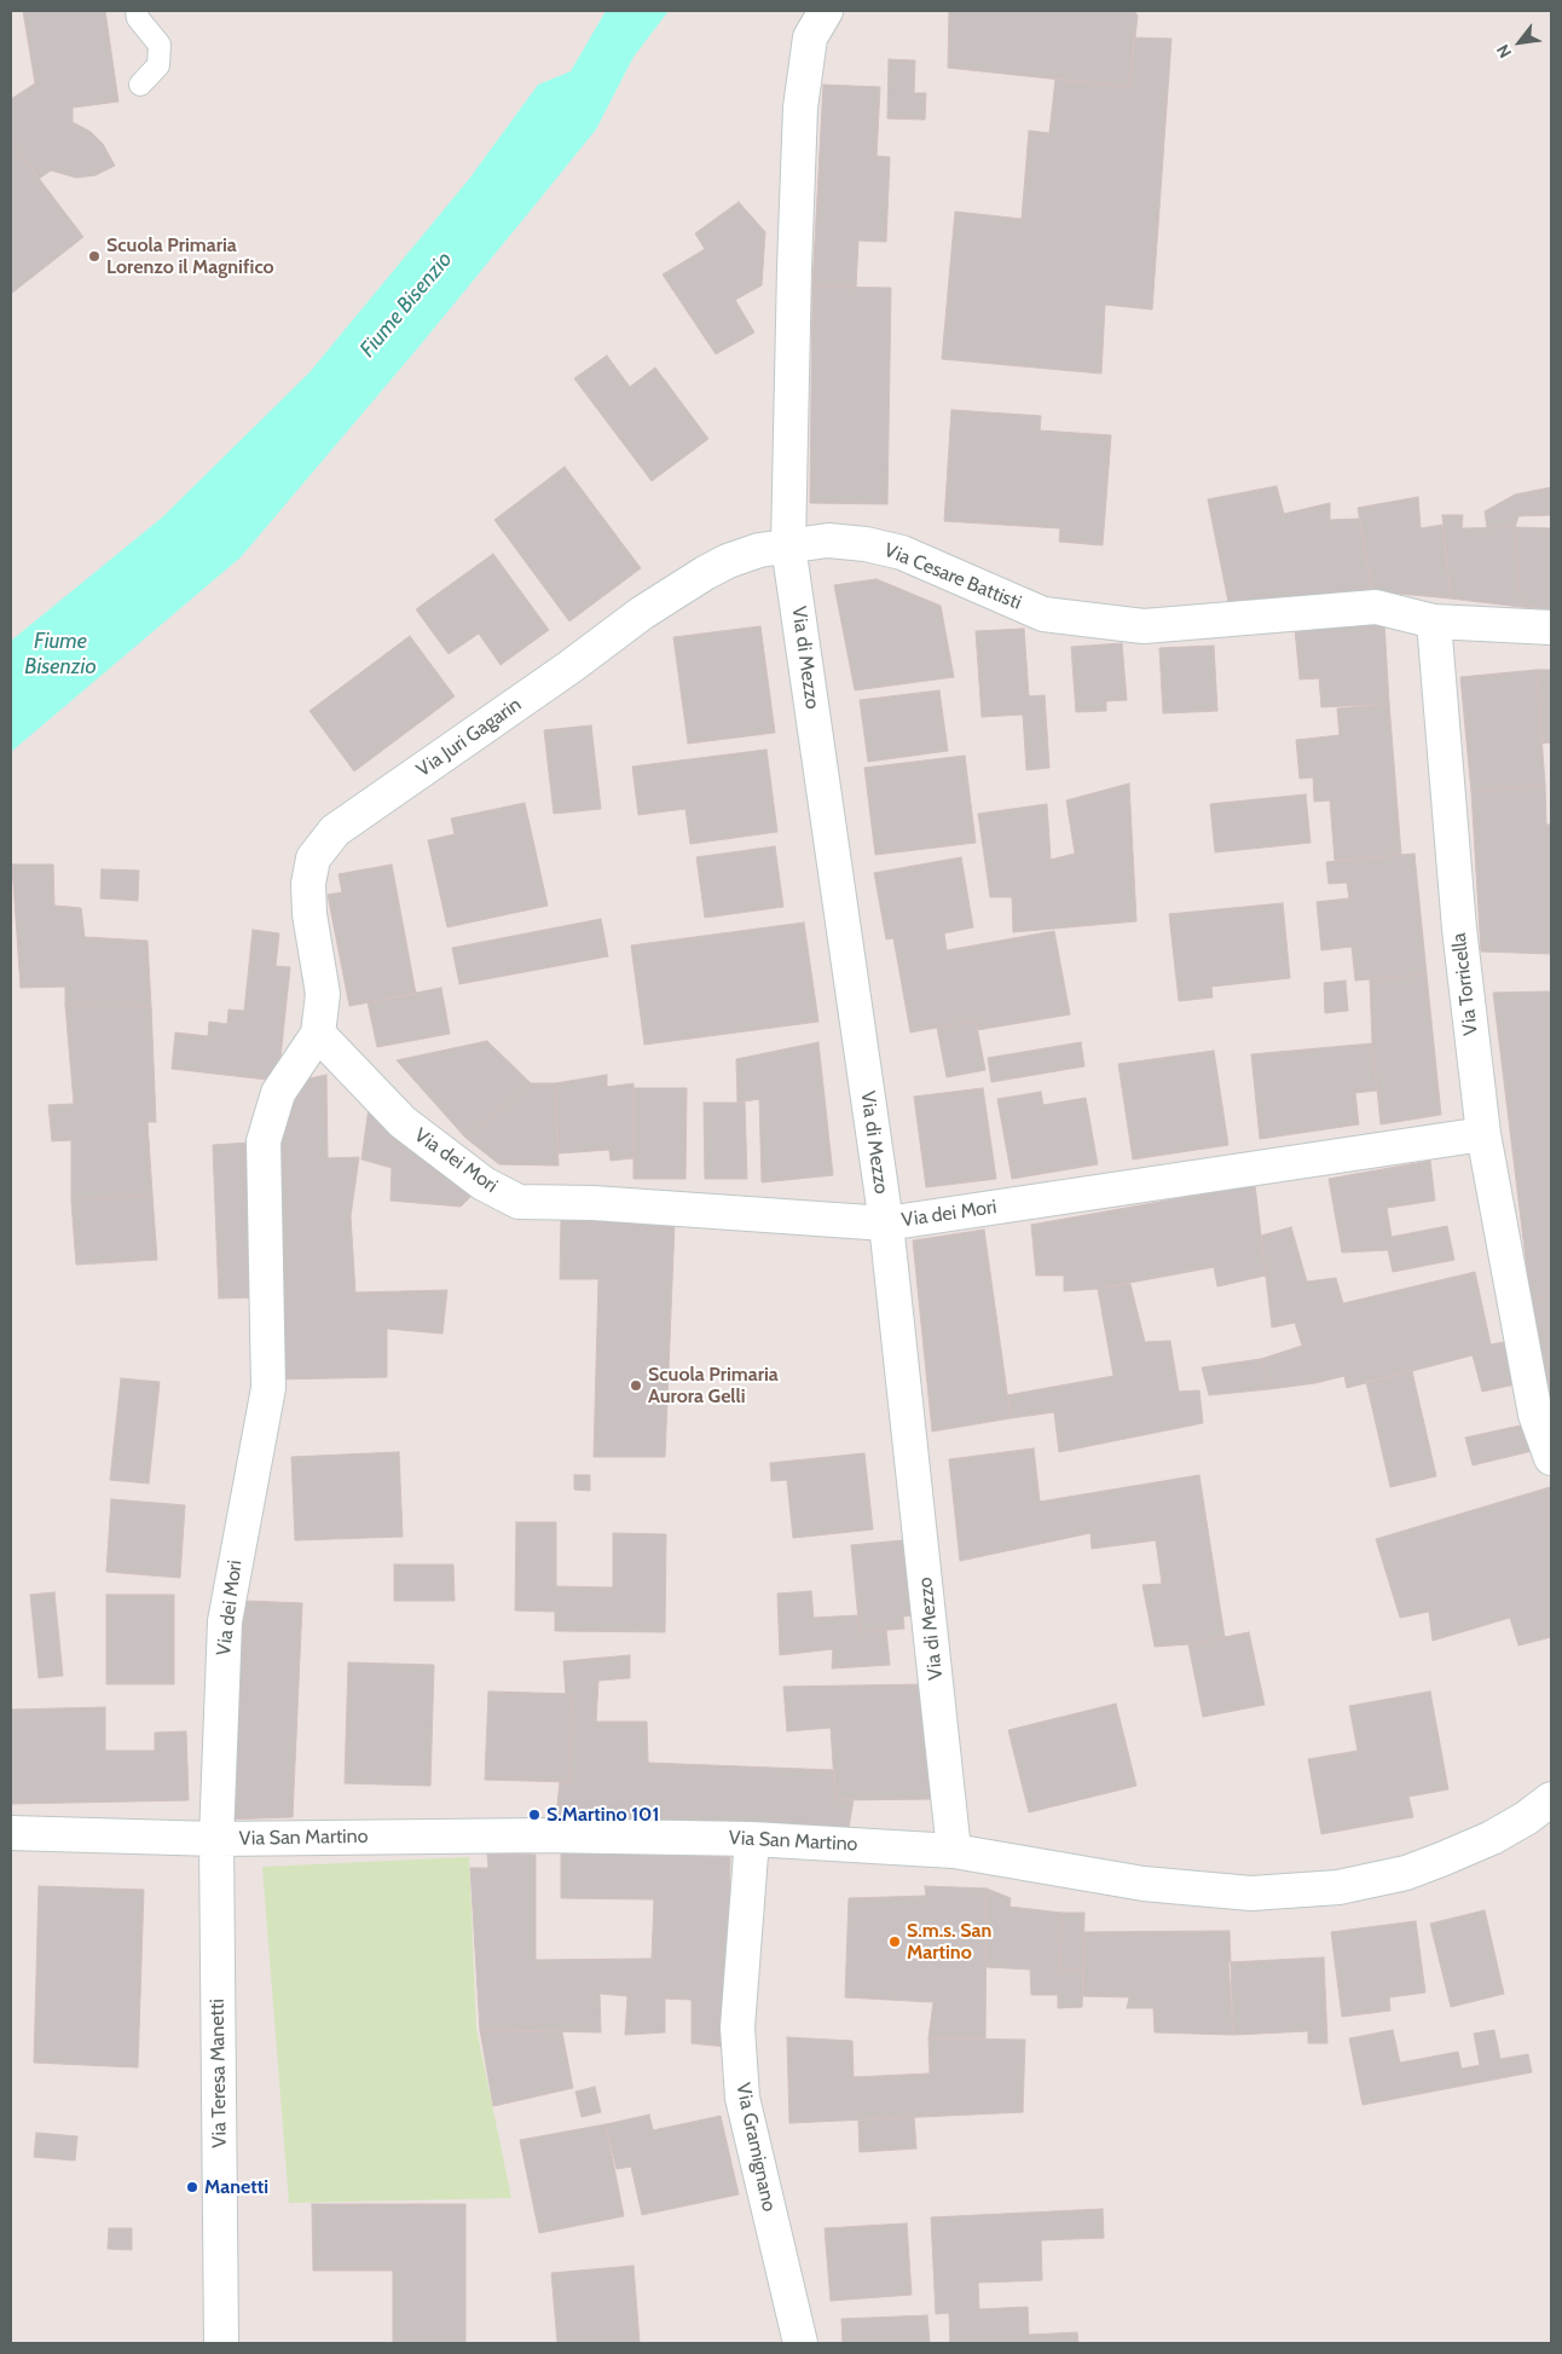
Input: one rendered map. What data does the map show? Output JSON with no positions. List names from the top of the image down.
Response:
{
  "streets": {
    "street": [
      "Via Cesare Battisti",
      "Via di Mezzo",
      "Via Juri Gagarin",
      "Via Torricella",
      "Via dei Mori",
      "Via San Martino",
      "Via Teresa Manetti",
      "Via Gramignano"
    ]
  },
  "crossings": [
    ["Via Cesare Battisti", "Via di Mezzo"],
    ["Via Cesare Battisti", "Via Juri Gagarin"],
    ["Via Cesare Battisti", "Via Torricella"],
    ["Via di Mezzo", "Via Juri Gagarin"],
    ["Via di Mezzo", "Via dei Mori"],
    ["Via di Mezzo", "Via San Martino"],
    ["Via Juri Gagarin", "Via dei Mori"],
    ["Via Torricella", "Via dei Mori"],
    ["Via dei Mori", "Via San Martino"],
    ["Via dei Mori", "Via Teresa Manetti"],
    ["Via San Martino", "Via Teresa Manetti"],
    ["Via San Martino", "Via Gramignano"]
  ],
  "water": ["Fiume Bisenzio"],
  "places": [
    "Scuola Primaria Lorenzo il Magnifico",
    "Scuola Primaria Aurora Gelli",
    "S.Martino 101",
    "S.m.s. San Martino",
    "Manetti"
  ],
  "north": "bottom left"
}
